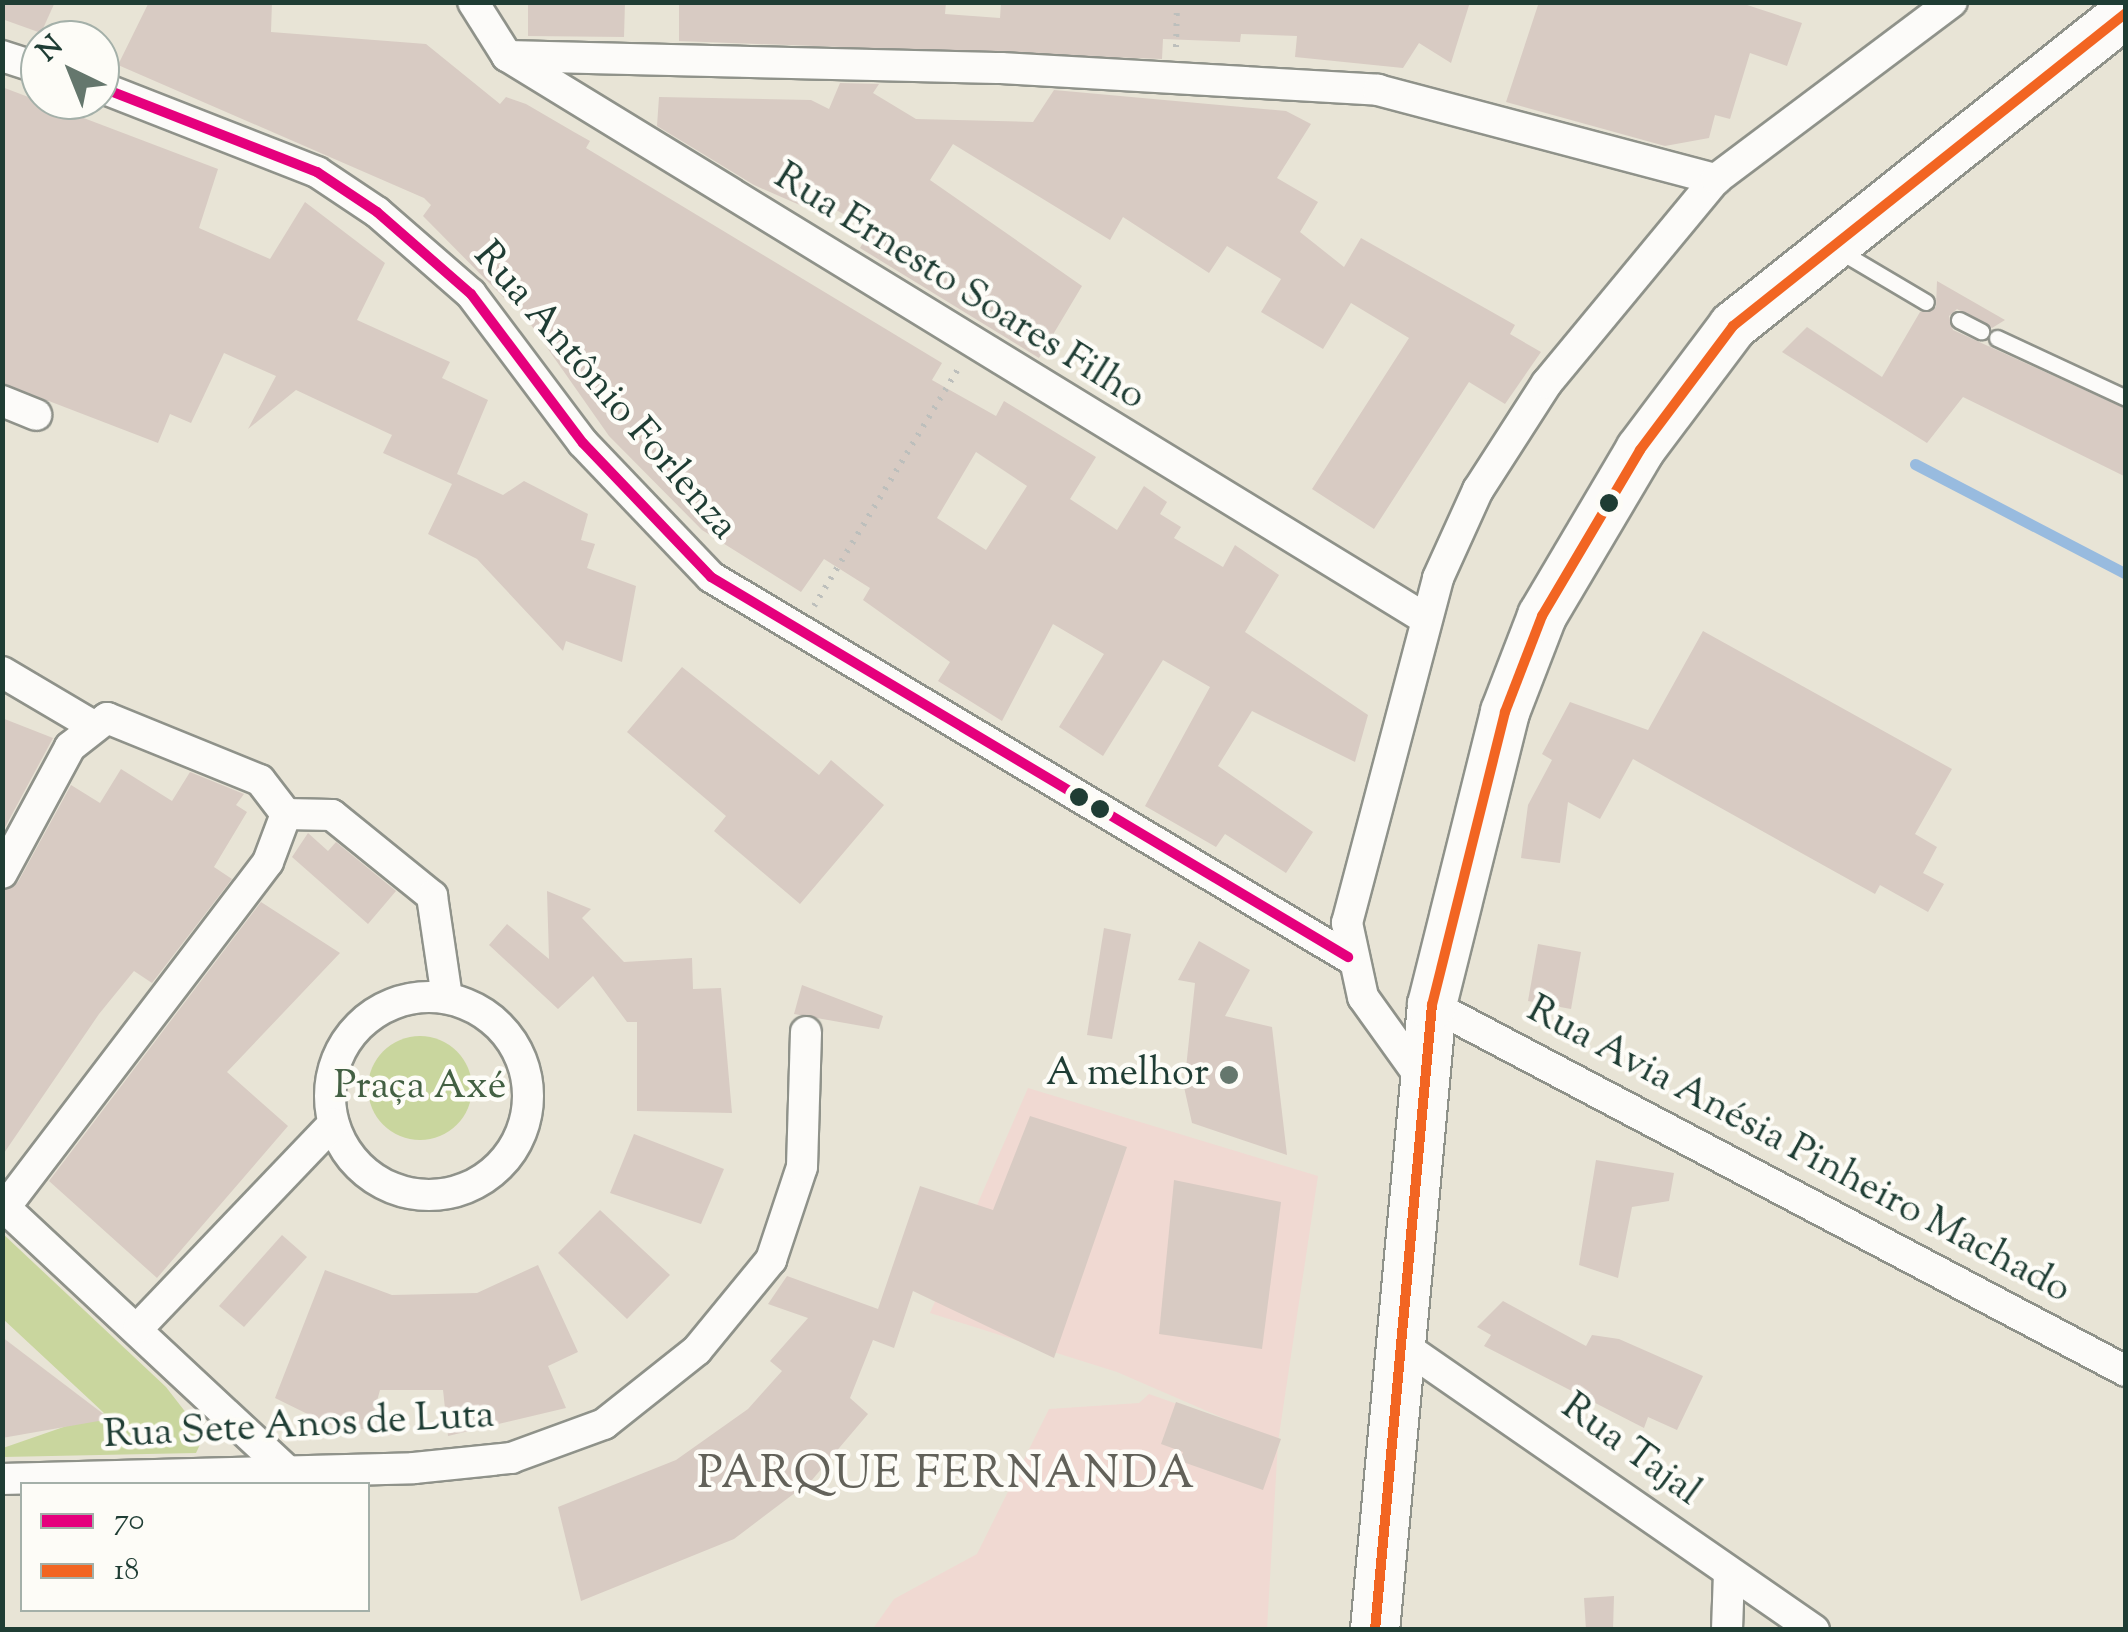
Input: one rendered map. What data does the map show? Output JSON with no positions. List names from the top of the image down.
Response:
{
  "streets": {
    "street": [
      "Rua Ernesto Soares Filho",
      "Rua Antônio Forlenza",
      "Rua Avia Anésia Pinheiro Machado",
      "Rua Sete Anos de Luta",
      "Rua Tajal"
    ]
  },
  "districts": ["PARQUE FERNANDA"],
  "parks": ["Praça Axé"],
  "places": ["A melhor"],
  "lines": ["transit line 18", "transit line 70"],
  "legend": ["70", "18"],
  "north": "top left"
}
